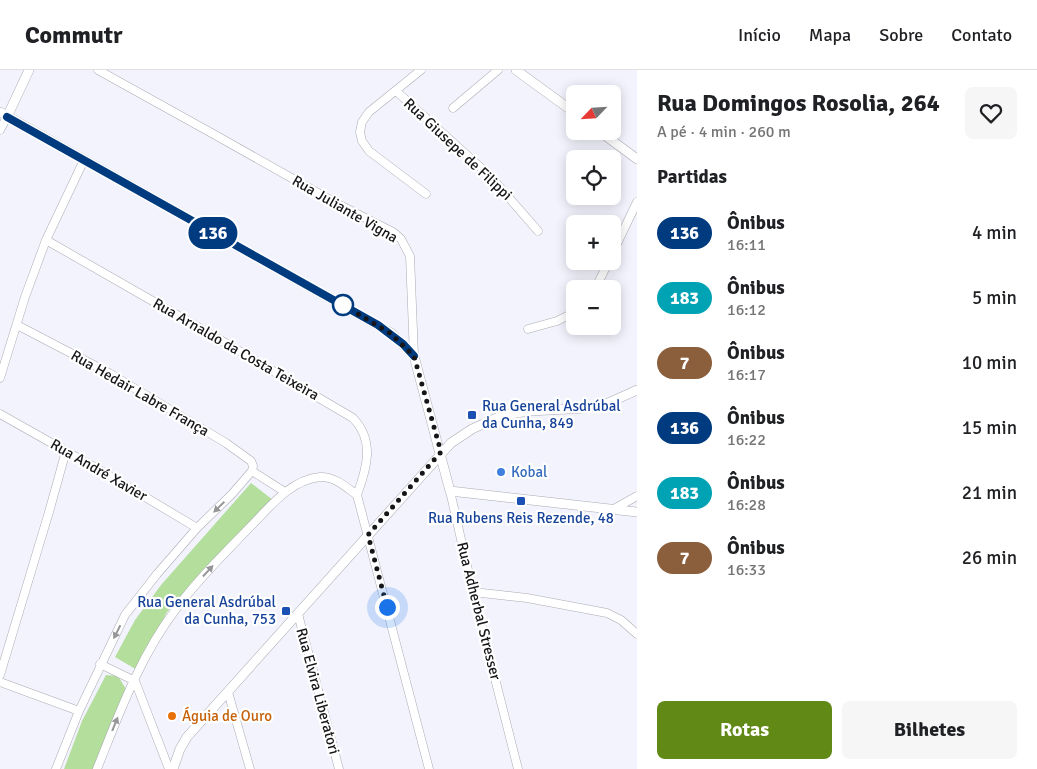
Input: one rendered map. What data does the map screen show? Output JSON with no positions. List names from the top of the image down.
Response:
{
  "streets": {
    "street": [
      "Rua Giusepe de Filippi",
      "Rua Juliante Vigna",
      "Rua Arnaldo da Costa Teixeira",
      "Rua Hedair Labre França",
      "Rua André Xavier",
      "Rua Adherbal Stresser",
      "Rua Elvira Liberatori"
    ]
  },
  "crossings": [
    ["Rua Juliante Vigna", "Rua Adherbal Stresser"]
  ],
  "places": {
    "transit": ["Rua General Asdrúbal da Cunha, 849", "Rua Rubens Reis Rezende, 48", "Rua General Asdrúbal da Cunha, 753"],
    "other": ["Kobal", "Águia de Ouro"]
  },
  "lines": ["bus line 136"],
  "north": "bottom left",
  "page": {
    "header": "Commutr",
    "nav": [
      "Início",
      "Mapa",
      "Sobre",
      "Contato"
    ],
    "on_map": "136",
    "heading": [
      ["Rua Domingos Rosolia, 264", "A pé · 4 min · 260 m"],
      "Partidas"
    ],
    "map_buttons": ["+", "−"],
    "list": [
      {
        "mark": "136",
        "name": "Ônibus",
        "note": "16:11",
        "value": "4 min"
      },
      {
        "mark": "183",
        "name": "Ônibus",
        "note": "16:12",
        "value": "5 min"
      },
      {
        "mark": "7",
        "name": "Ônibus",
        "note": "16:17",
        "value": "10 min"
      },
      {
        "mark": "136",
        "name": "Ônibus",
        "note": "16:22",
        "value": "15 min"
      },
      {
        "mark": "183",
        "name": "Ônibus",
        "note": "16:28",
        "value": "21 min"
      },
      {
        "mark": "7",
        "name": "Ônibus",
        "note": "16:33",
        "value": "26 min"
      }
    ],
    "buttons": ["Rotas", "Bilhetes"]
  }
}
